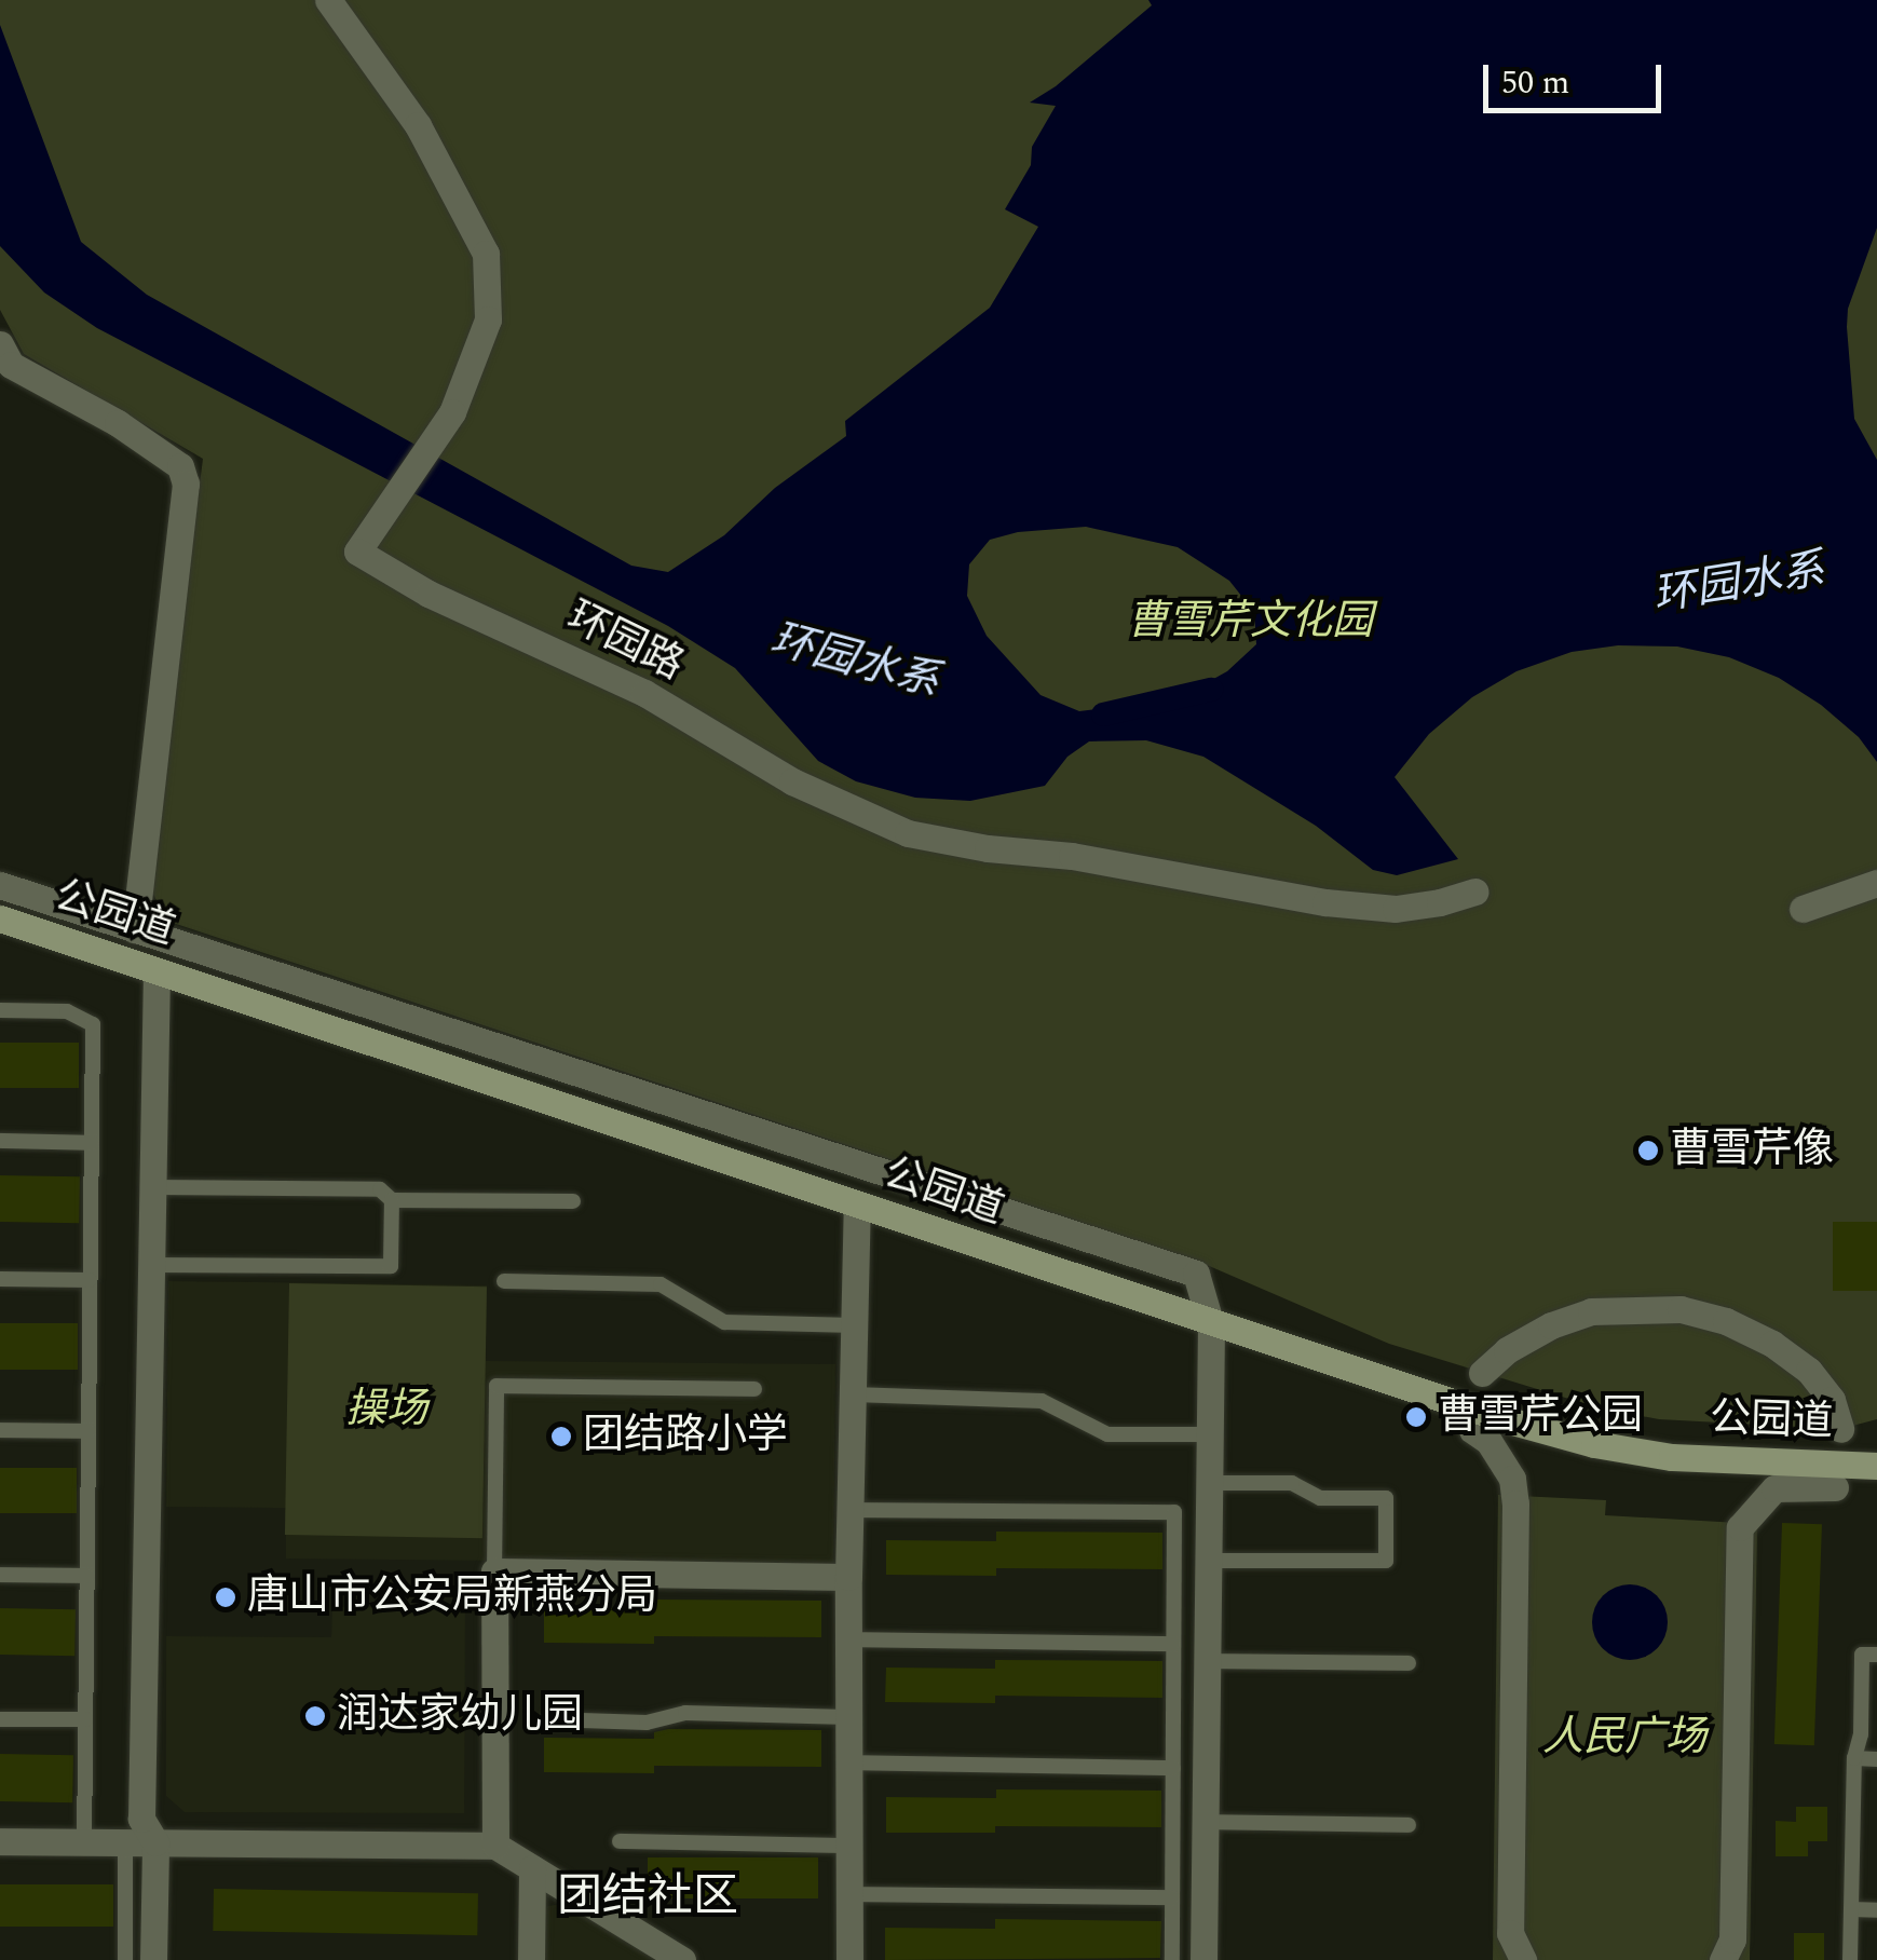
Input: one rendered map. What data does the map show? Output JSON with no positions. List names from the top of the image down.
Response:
{
  "streets": {
    "main road": ["公园道"],
    "street": ["环园路"]
  },
  "districts": ["团结社区"],
  "water": ["环园水系"],
  "parks": ["曹雪芹文化园", "操场", "人民广场"],
  "places": [
    "曹雪芹像",
    "曹雪芹公园",
    "团结路小学",
    "唐山市公安局新燕分局",
    "润达家幼儿园"
  ],
  "scale_bar": "50 m"
}
